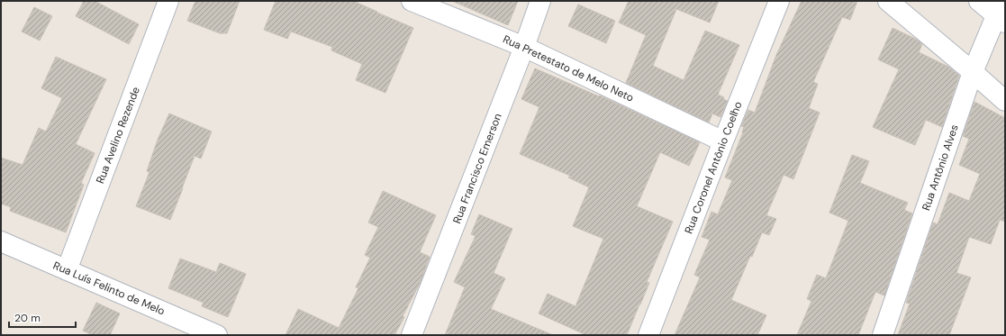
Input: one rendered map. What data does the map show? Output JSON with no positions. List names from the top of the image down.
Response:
{
  "streets": {
    "street": [
      "Rua Pretestato de Melo Neto",
      "Rua Avelino Rezende",
      "Rua Coronel Antônio Coelho",
      "Rua Antônio Alves",
      "Rua Francisco Emerson",
      "Rua Luís Felinto de Melo"
    ]
  },
  "crossings": [
    ["Rua Pretestato de Melo Neto", "Rua Coronel Antônio Coelho"],
    ["Rua Pretestato de Melo Neto", "Rua Francisco Emerson"],
    ["Rua Avelino Rezende", "Rua Luís Felinto de Melo"]
  ],
  "scale_bar": "20 m"
}
